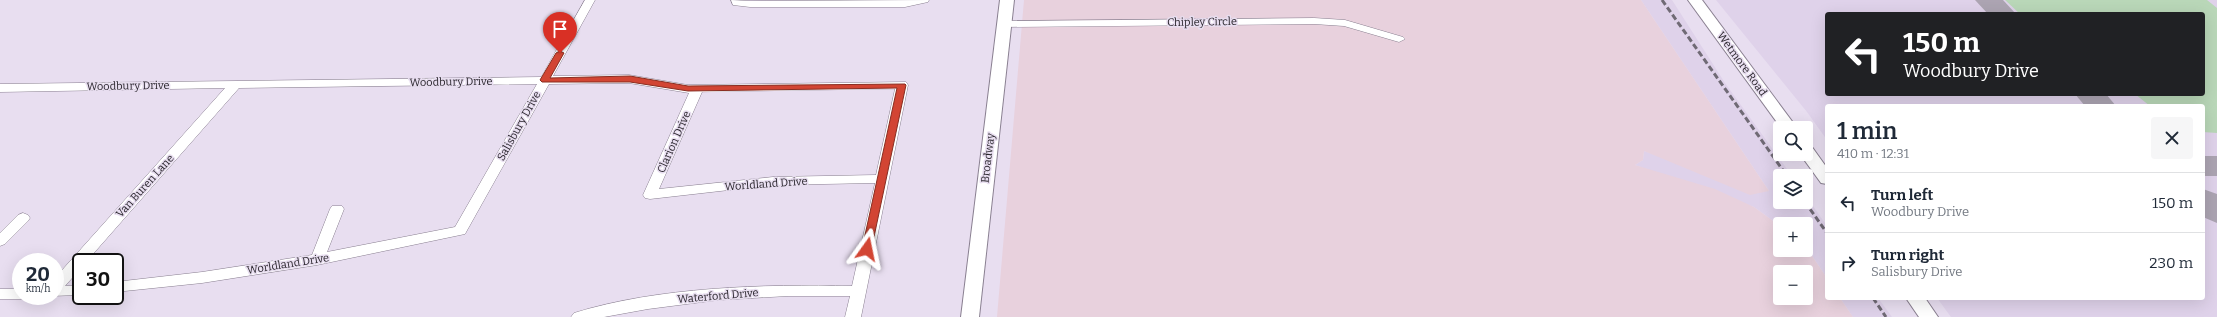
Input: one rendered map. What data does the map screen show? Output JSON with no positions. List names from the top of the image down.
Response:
{
  "streets": {
    "main road": ["Wetmore Road", "Broadway"],
    "street": [
      "Chipley Circle",
      "Woodbury Drive",
      "Salisbury Drive",
      "Clarion Drive",
      "Worldland Drive",
      "Van Buren Lane",
      "Waterford Drive"
    ]
  },
  "crossings": [
    ["Chipley Circle", "Broadway"],
    ["Woodbury Drive", "Salisbury Drive"],
    ["Woodbury Drive", "Clarion Drive"],
    ["Woodbury Drive", "Worldland Drive"],
    ["Woodbury Drive", "Van Buren Lane"],
    ["Salisbury Drive", "Worldland Drive"],
    ["Clarion Drive", "Worldland Drive"]
  ],
  "page": {
    "turn": ["150 m", "Woodbury Drive"],
    "heading": ["1 min", "410 m · 12:31"],
    "map_buttons": ["+", "−"],
    "list": [
      {
        "name": "Turn left",
        "note": "Woodbury Drive",
        "value": "150 m"
      },
      {
        "name": "Turn right",
        "note": "Salisbury Drive",
        "value": "230 m"
      }
    ],
    "speed": "20 km/h",
    "limit": "30"
  }
}
